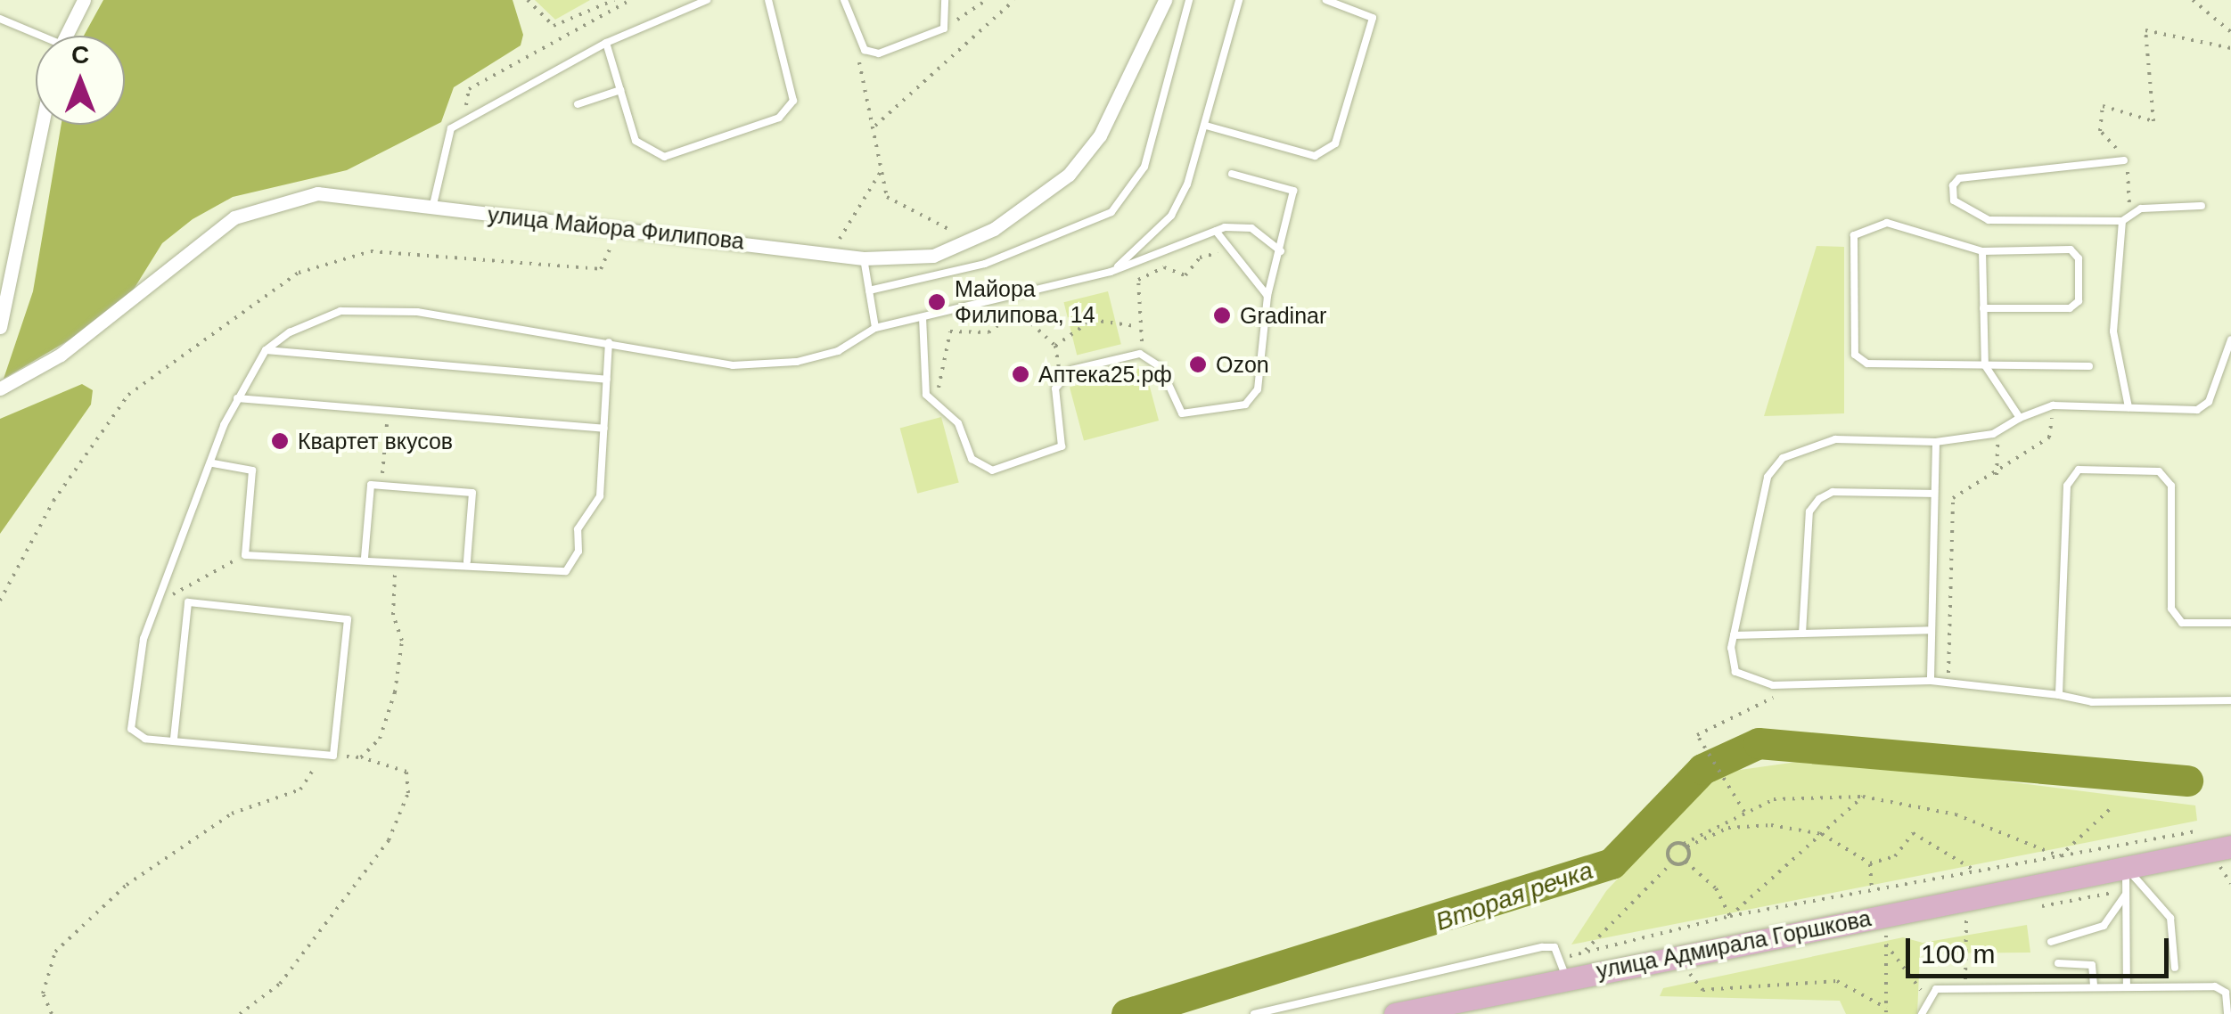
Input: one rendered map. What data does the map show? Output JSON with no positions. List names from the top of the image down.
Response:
{
  "streets": {
    "main road": ["улица Адмирала Горшкова"],
    "street": ["улица Майора Филипова"]
  },
  "water": ["Вторая речка"],
  "places": [
    "Майора Филипова, 14",
    "Gradinar",
    "Ozon",
    "Аптека25.рф",
    "Квартет вкусов"
  ],
  "scale_bar": "100 m",
  "north": "top"
}
